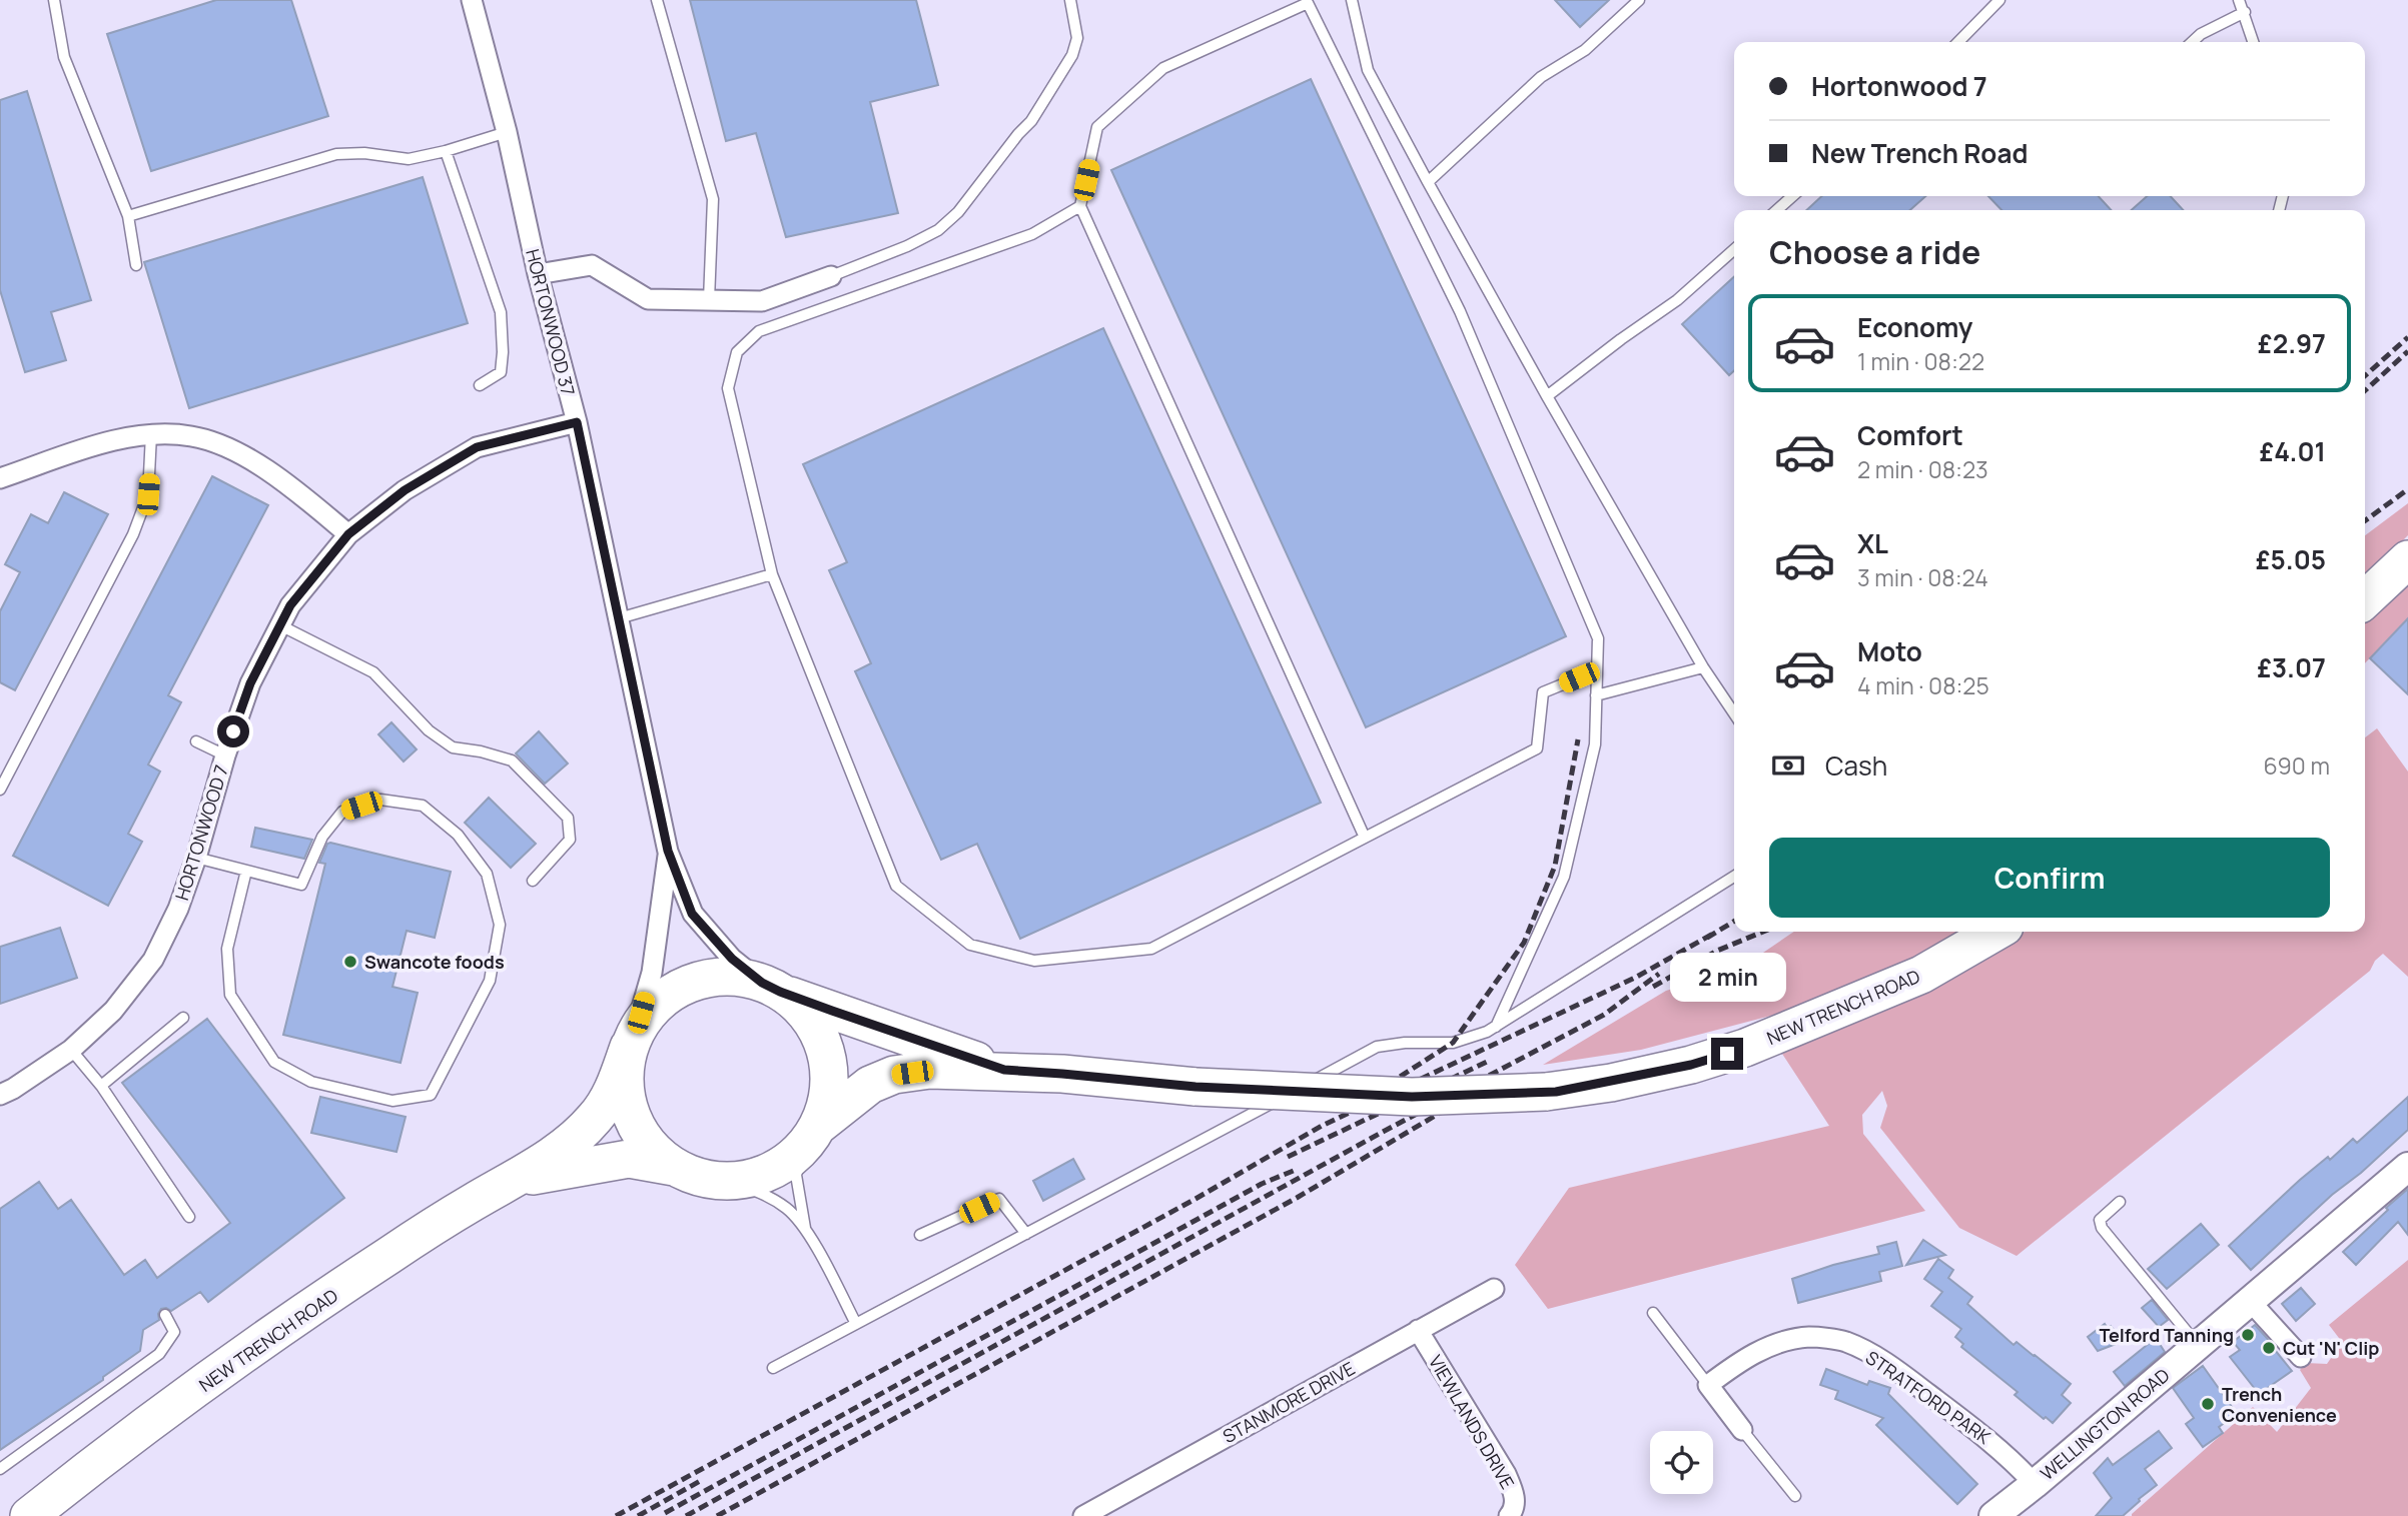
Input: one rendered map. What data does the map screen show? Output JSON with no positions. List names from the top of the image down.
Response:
{
  "streets": {
    "highway": ["NEW TRENCH ROAD"],
    "street": [
      "HORTONWOOD 37",
      "HORTONWOOD 7",
      "STRATFORD PARK",
      "STANMORE DRIVE",
      "VIEWLANDS DRIVE",
      "WELLINGTON ROAD"
    ]
  },
  "crossings": [
    ["HORTONWOOD 37", "HORTONWOOD 7"],
    ["HORTONWOOD 37", "NEW TRENCH ROAD"],
    ["STRATFORD PARK", "WELLINGTON ROAD"],
    ["STANMORE DRIVE", "VIEWLANDS DRIVE"]
  ],
  "places": [
    "Swancote foods",
    "Telford Tanning",
    "Cut 'N' Clip",
    "Trench Convenience"
  ],
  "page": {
    "banner": ["Hortonwood 7", "New Trench Road"],
    "heading": "Choose a ride",
    "list": [
      {
        "name": "Economy",
        "note": "1 min · 08:22",
        "value": "£2.97"
      },
      {
        "name": "Comfort",
        "note": "2 min · 08:23",
        "value": "£4.01"
      },
      {
        "name": "XL",
        "note": "3 min · 08:24",
        "value": "£5.05"
      },
      {
        "name": "Moto",
        "note": "4 min · 08:25",
        "value": "£3.07"
      }
    ],
    "pay": ["Cash", "690 m"],
    "buttons": "Confirm",
    "bubble": "2 min"
  }
}
